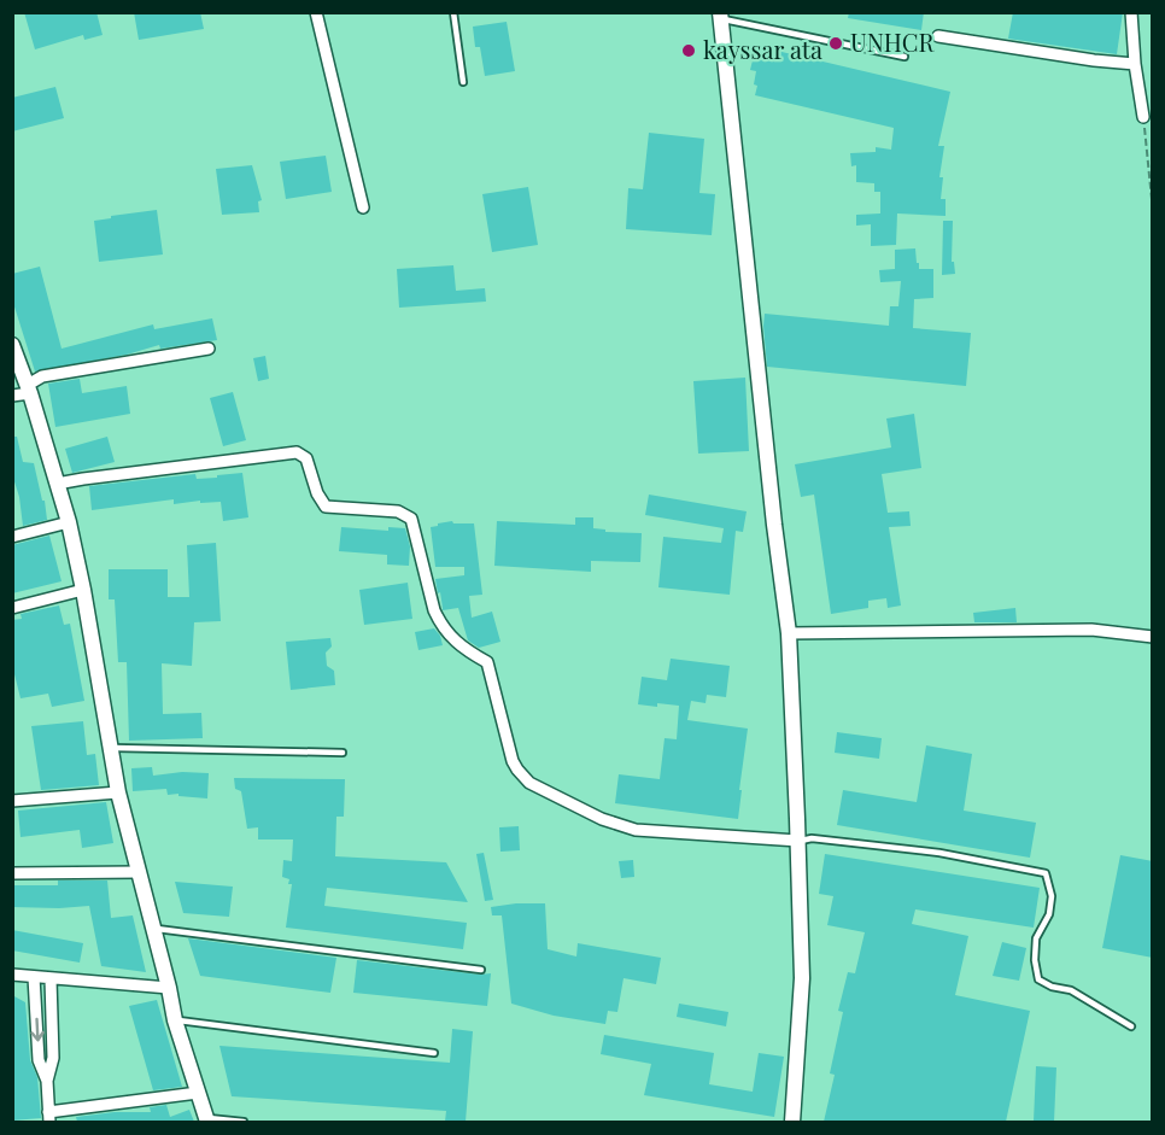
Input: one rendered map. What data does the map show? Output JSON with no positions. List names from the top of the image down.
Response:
{
  "places": ["UNHCR", "kayssar ata"]
}
